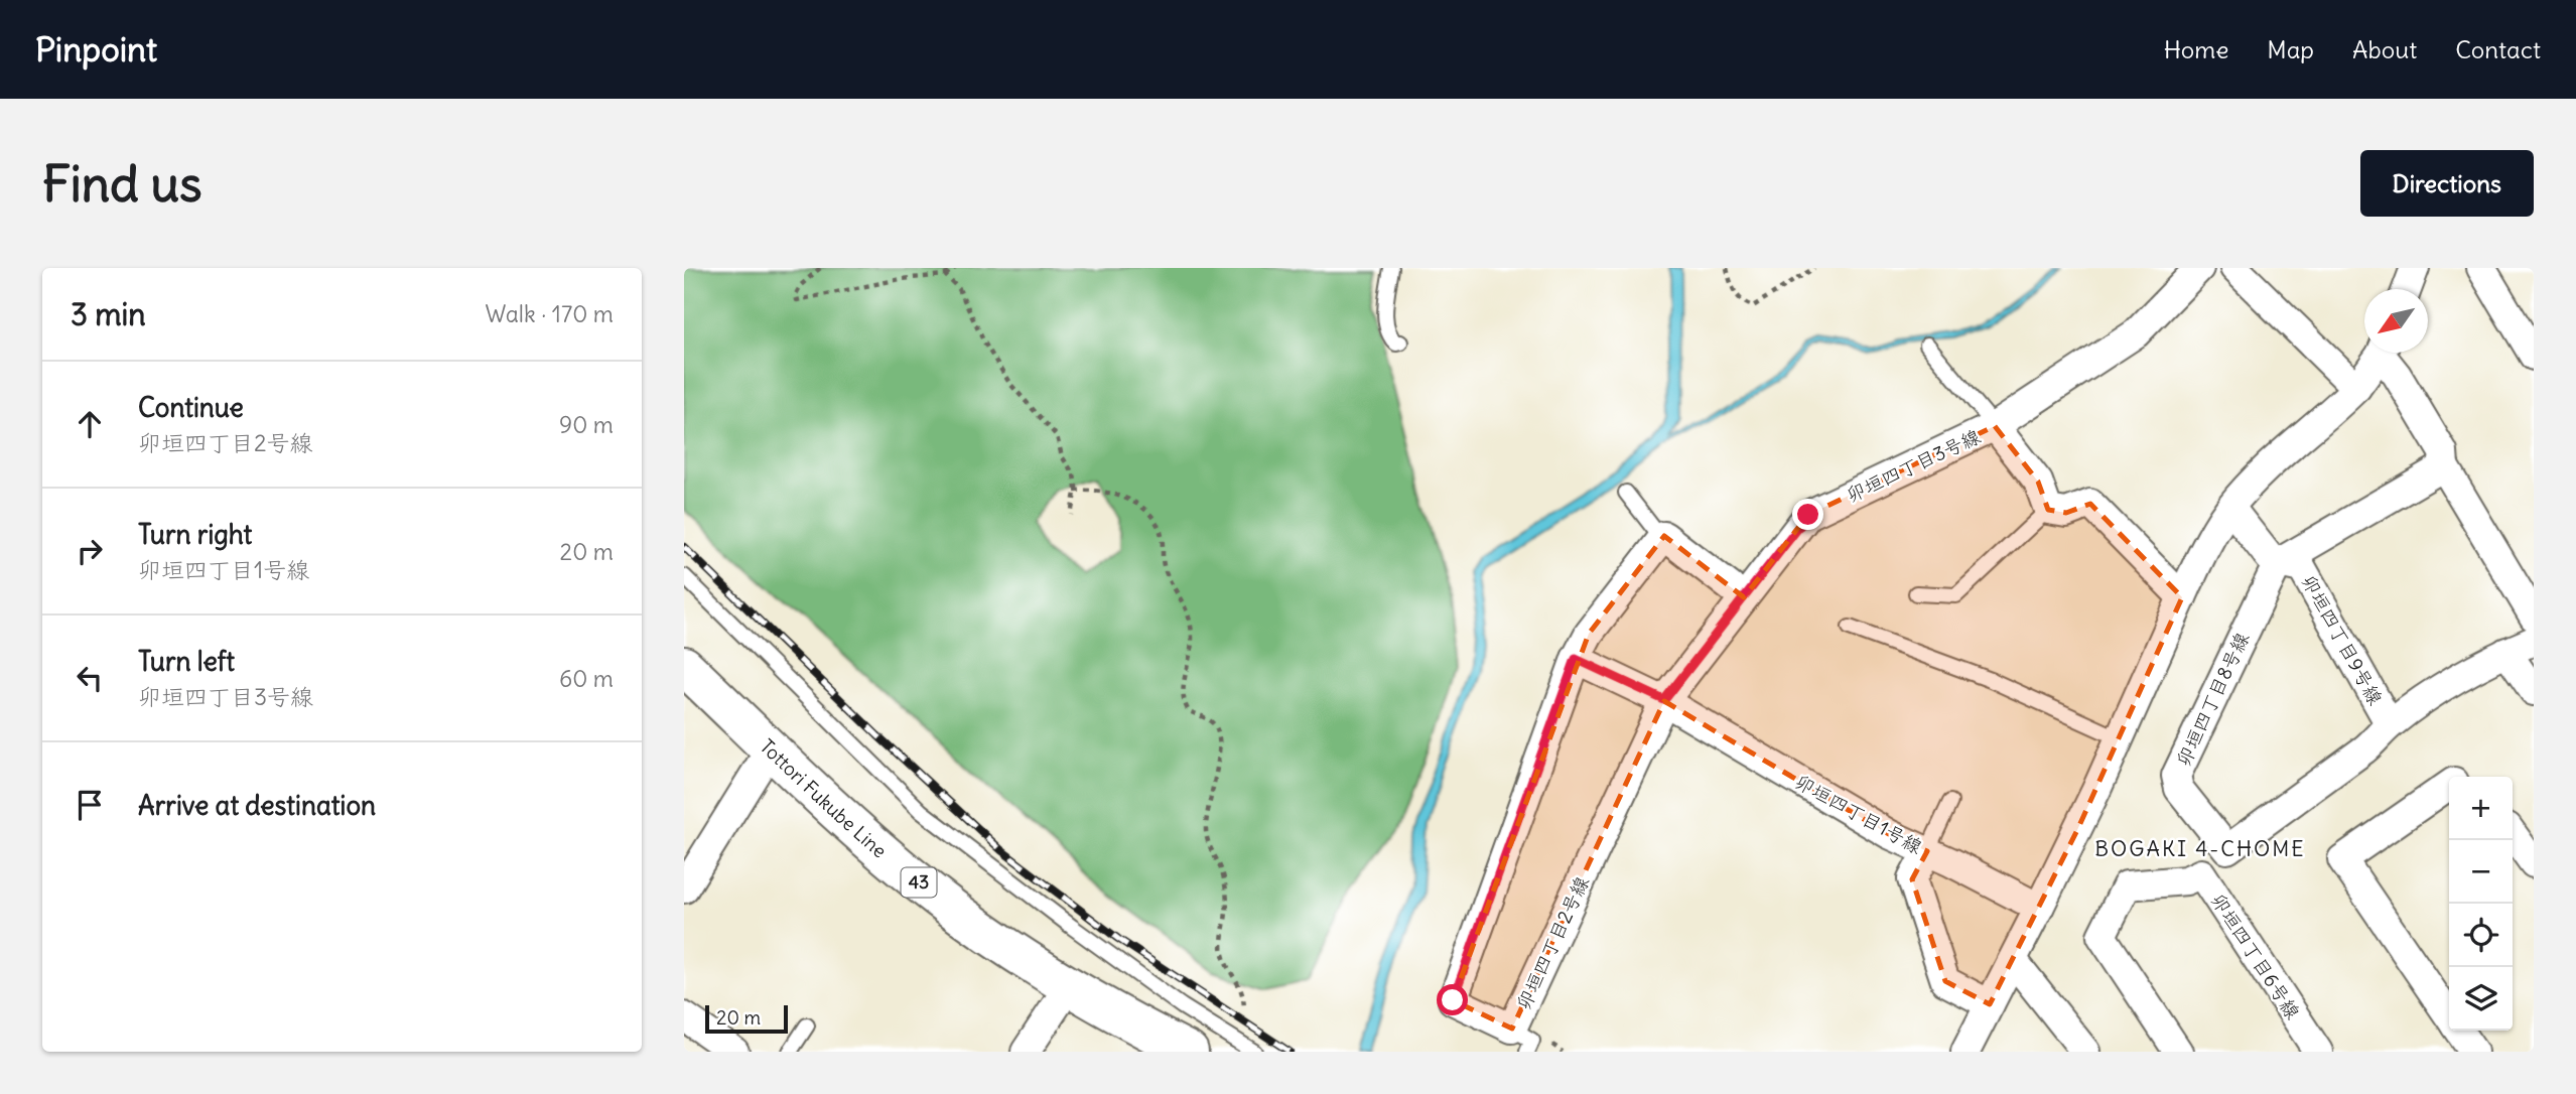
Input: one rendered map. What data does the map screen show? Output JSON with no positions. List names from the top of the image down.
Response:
{
  "streets": {
    "main road": ["Tottori Fukube Line", "43"],
    "street": [
      "卯垣四丁目3号線",
      "卯垣四丁目9号線",
      "卯垣四丁目8号線",
      "卯垣四丁目1号線",
      "卯垣四丁目2号線",
      "卯垣四丁目6号線"
    ]
  },
  "crossings": [
    ["卯垣四丁目3号線", "卯垣四丁目1号線"],
    ["卯垣四丁目3号線", "卯垣四丁目2号線"],
    ["卯垣四丁目9号線", "卯垣四丁目8号線"],
    ["卯垣四丁目1号線", "卯垣四丁目2号線"]
  ],
  "districts": ["BOGAKI 4-CHOME"],
  "scale_bar": "20 m",
  "north": "bottom left",
  "page": {
    "header": "Pinpoint",
    "nav": [
      "Home",
      "Map",
      "About",
      "Contact"
    ],
    "buttons": "Directions",
    "title": "Find us",
    "heading": ["3 min", "Walk · 170 m"],
    "list": [
      ["Continue", "卯垣四丁目2号線", "90 m"],
      ["Turn right", "卯垣四丁目1号線", "20 m"],
      ["Turn left", "卯垣四丁目3号線", "60 m"],
      "Arrive at destination"
    ],
    "map_buttons": ["+", "−"],
    "scale": "20 m"
  }
}
